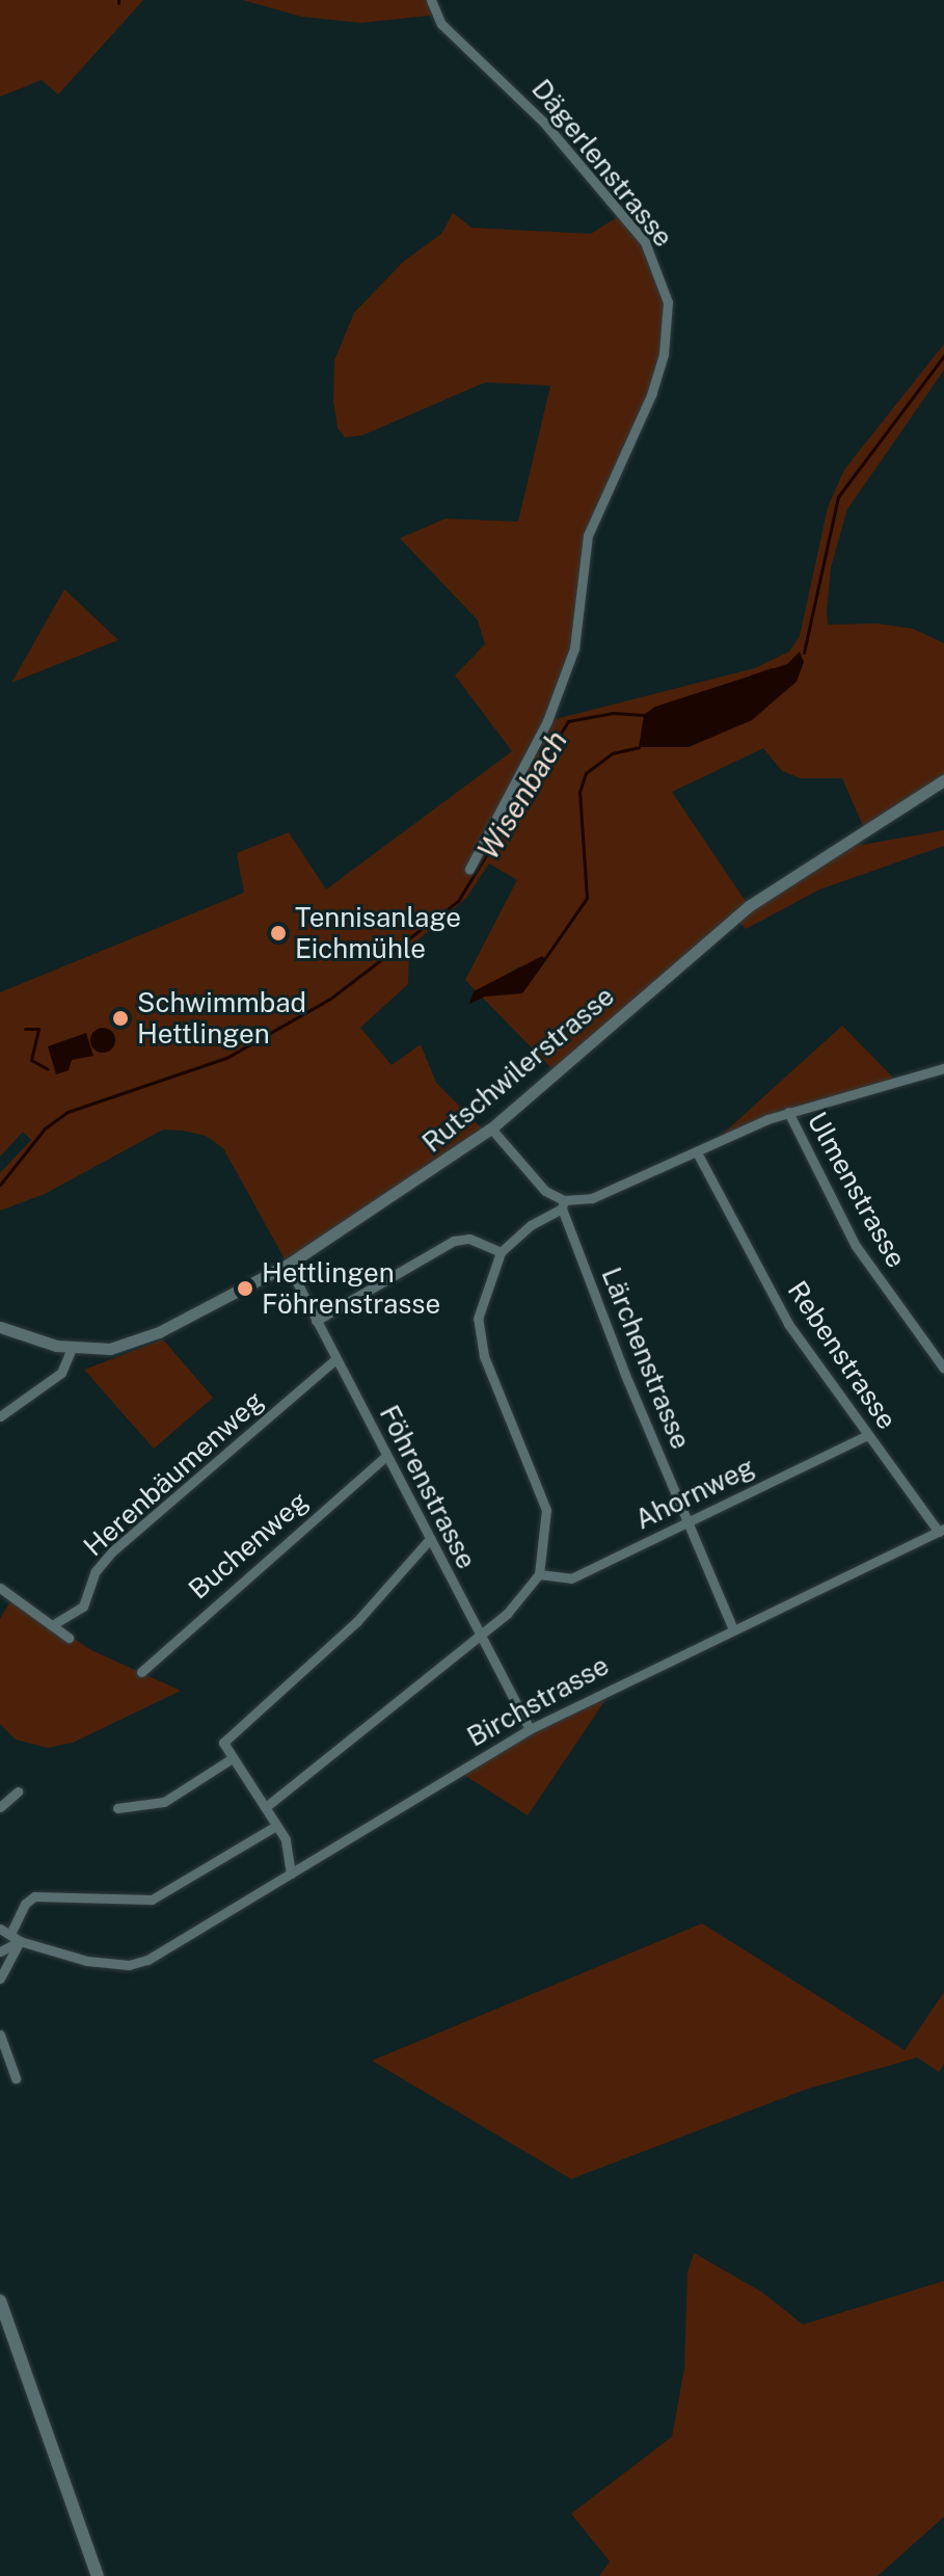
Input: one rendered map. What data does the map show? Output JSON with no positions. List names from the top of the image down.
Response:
{
  "streets": {
    "street": [
      "Dägerlenstrasse",
      "Rutschwilerstrasse",
      "Ulmenstrasse",
      "Rebenstrasse",
      "Lärchenstrasse",
      "Herenbäumenweg",
      "Föhrenstrasse",
      "Ahornweg",
      "Buchenweg",
      "Birchstrasse"
    ]
  },
  "crossings": [
    ["Rutschwilerstrasse", "Föhrenstrasse"],
    ["Rebenstrasse", "Ahornweg"],
    ["Rebenstrasse", "Birchstrasse"],
    ["Lärchenstrasse", "Ahornweg"],
    ["Lärchenstrasse", "Birchstrasse"],
    ["Herenbäumenweg", "Föhrenstrasse"],
    ["Föhrenstrasse", "Buchenweg"],
    ["Föhrenstrasse", "Birchstrasse"]
  ],
  "water": ["Wisenbach"],
  "places": ["Tennisanlage Eichmühle", "Schwimmbad Hettlingen", "Hettlingen Föhrenstrasse"]
}
